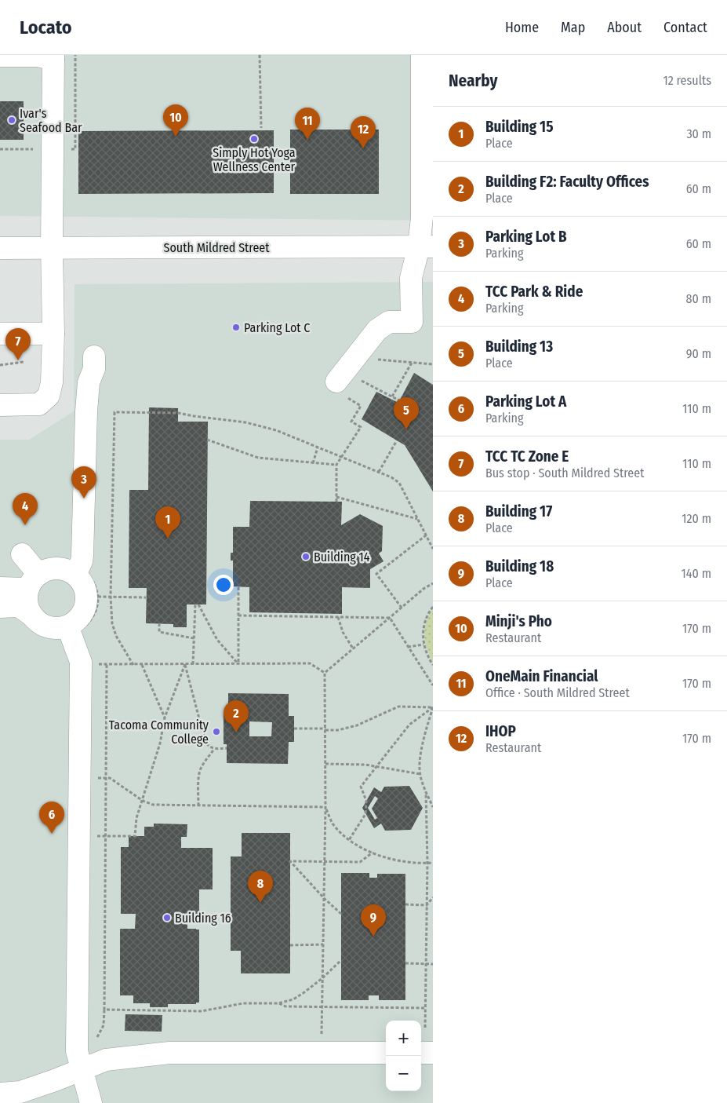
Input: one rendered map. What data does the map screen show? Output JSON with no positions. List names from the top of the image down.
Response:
{
  "streets": {
    "main road": ["South Mildred Street"]
  },
  "places": [
    "Ivar's Seafood Bar",
    "Simply Hot Yoga Wellness Center",
    "Parking Lot C",
    "Building 14",
    "Tacoma Community College",
    "Building 16"
  ],
  "page": {
    "header": "Locato",
    "nav": [
      "Home",
      "Map",
      "About",
      "Contact"
    ],
    "heading": ["Nearby", "12 results"],
    "pins": [
      "10",
      "11",
      "12",
      "7",
      "5",
      "3",
      "4",
      "1",
      "2",
      "6",
      "8",
      "9"
    ],
    "list": [
      {
        "mark": "1",
        "name": "Building 15",
        "note": "Place",
        "value": "30 m"
      },
      {
        "mark": "2",
        "name": "Building F2: Faculty Offices",
        "note": "Place",
        "value": "60 m"
      },
      {
        "mark": "3",
        "name": "Parking Lot B",
        "note": "Parking",
        "value": "60 m"
      },
      {
        "mark": "4",
        "name": "TCC Park & Ride",
        "note": "Parking",
        "value": "80 m"
      },
      {
        "mark": "5",
        "name": "Building 13",
        "note": "Place",
        "value": "90 m"
      },
      {
        "mark": "6",
        "name": "Parking Lot A",
        "note": "Parking",
        "value": "110 m"
      },
      {
        "mark": "7",
        "name": "TCC TC Zone E",
        "note": "Bus stop · South Mildred Street",
        "value": "110 m"
      },
      {
        "mark": "8",
        "name": "Building 17",
        "note": "Place",
        "value": "120 m"
      },
      {
        "mark": "9",
        "name": "Building 18",
        "note": "Place",
        "value": "140 m"
      },
      {
        "mark": "10",
        "name": "Minji's Pho",
        "note": "Restaurant",
        "value": "170 m"
      },
      {
        "mark": "11",
        "name": "OneMain Financial",
        "note": "Office · South Mildred Street",
        "value": "170 m"
      },
      {
        "mark": "12",
        "name": "IHOP",
        "note": "Restaurant",
        "value": "170 m"
      }
    ],
    "map_buttons": ["+", "−"]
  }
}
